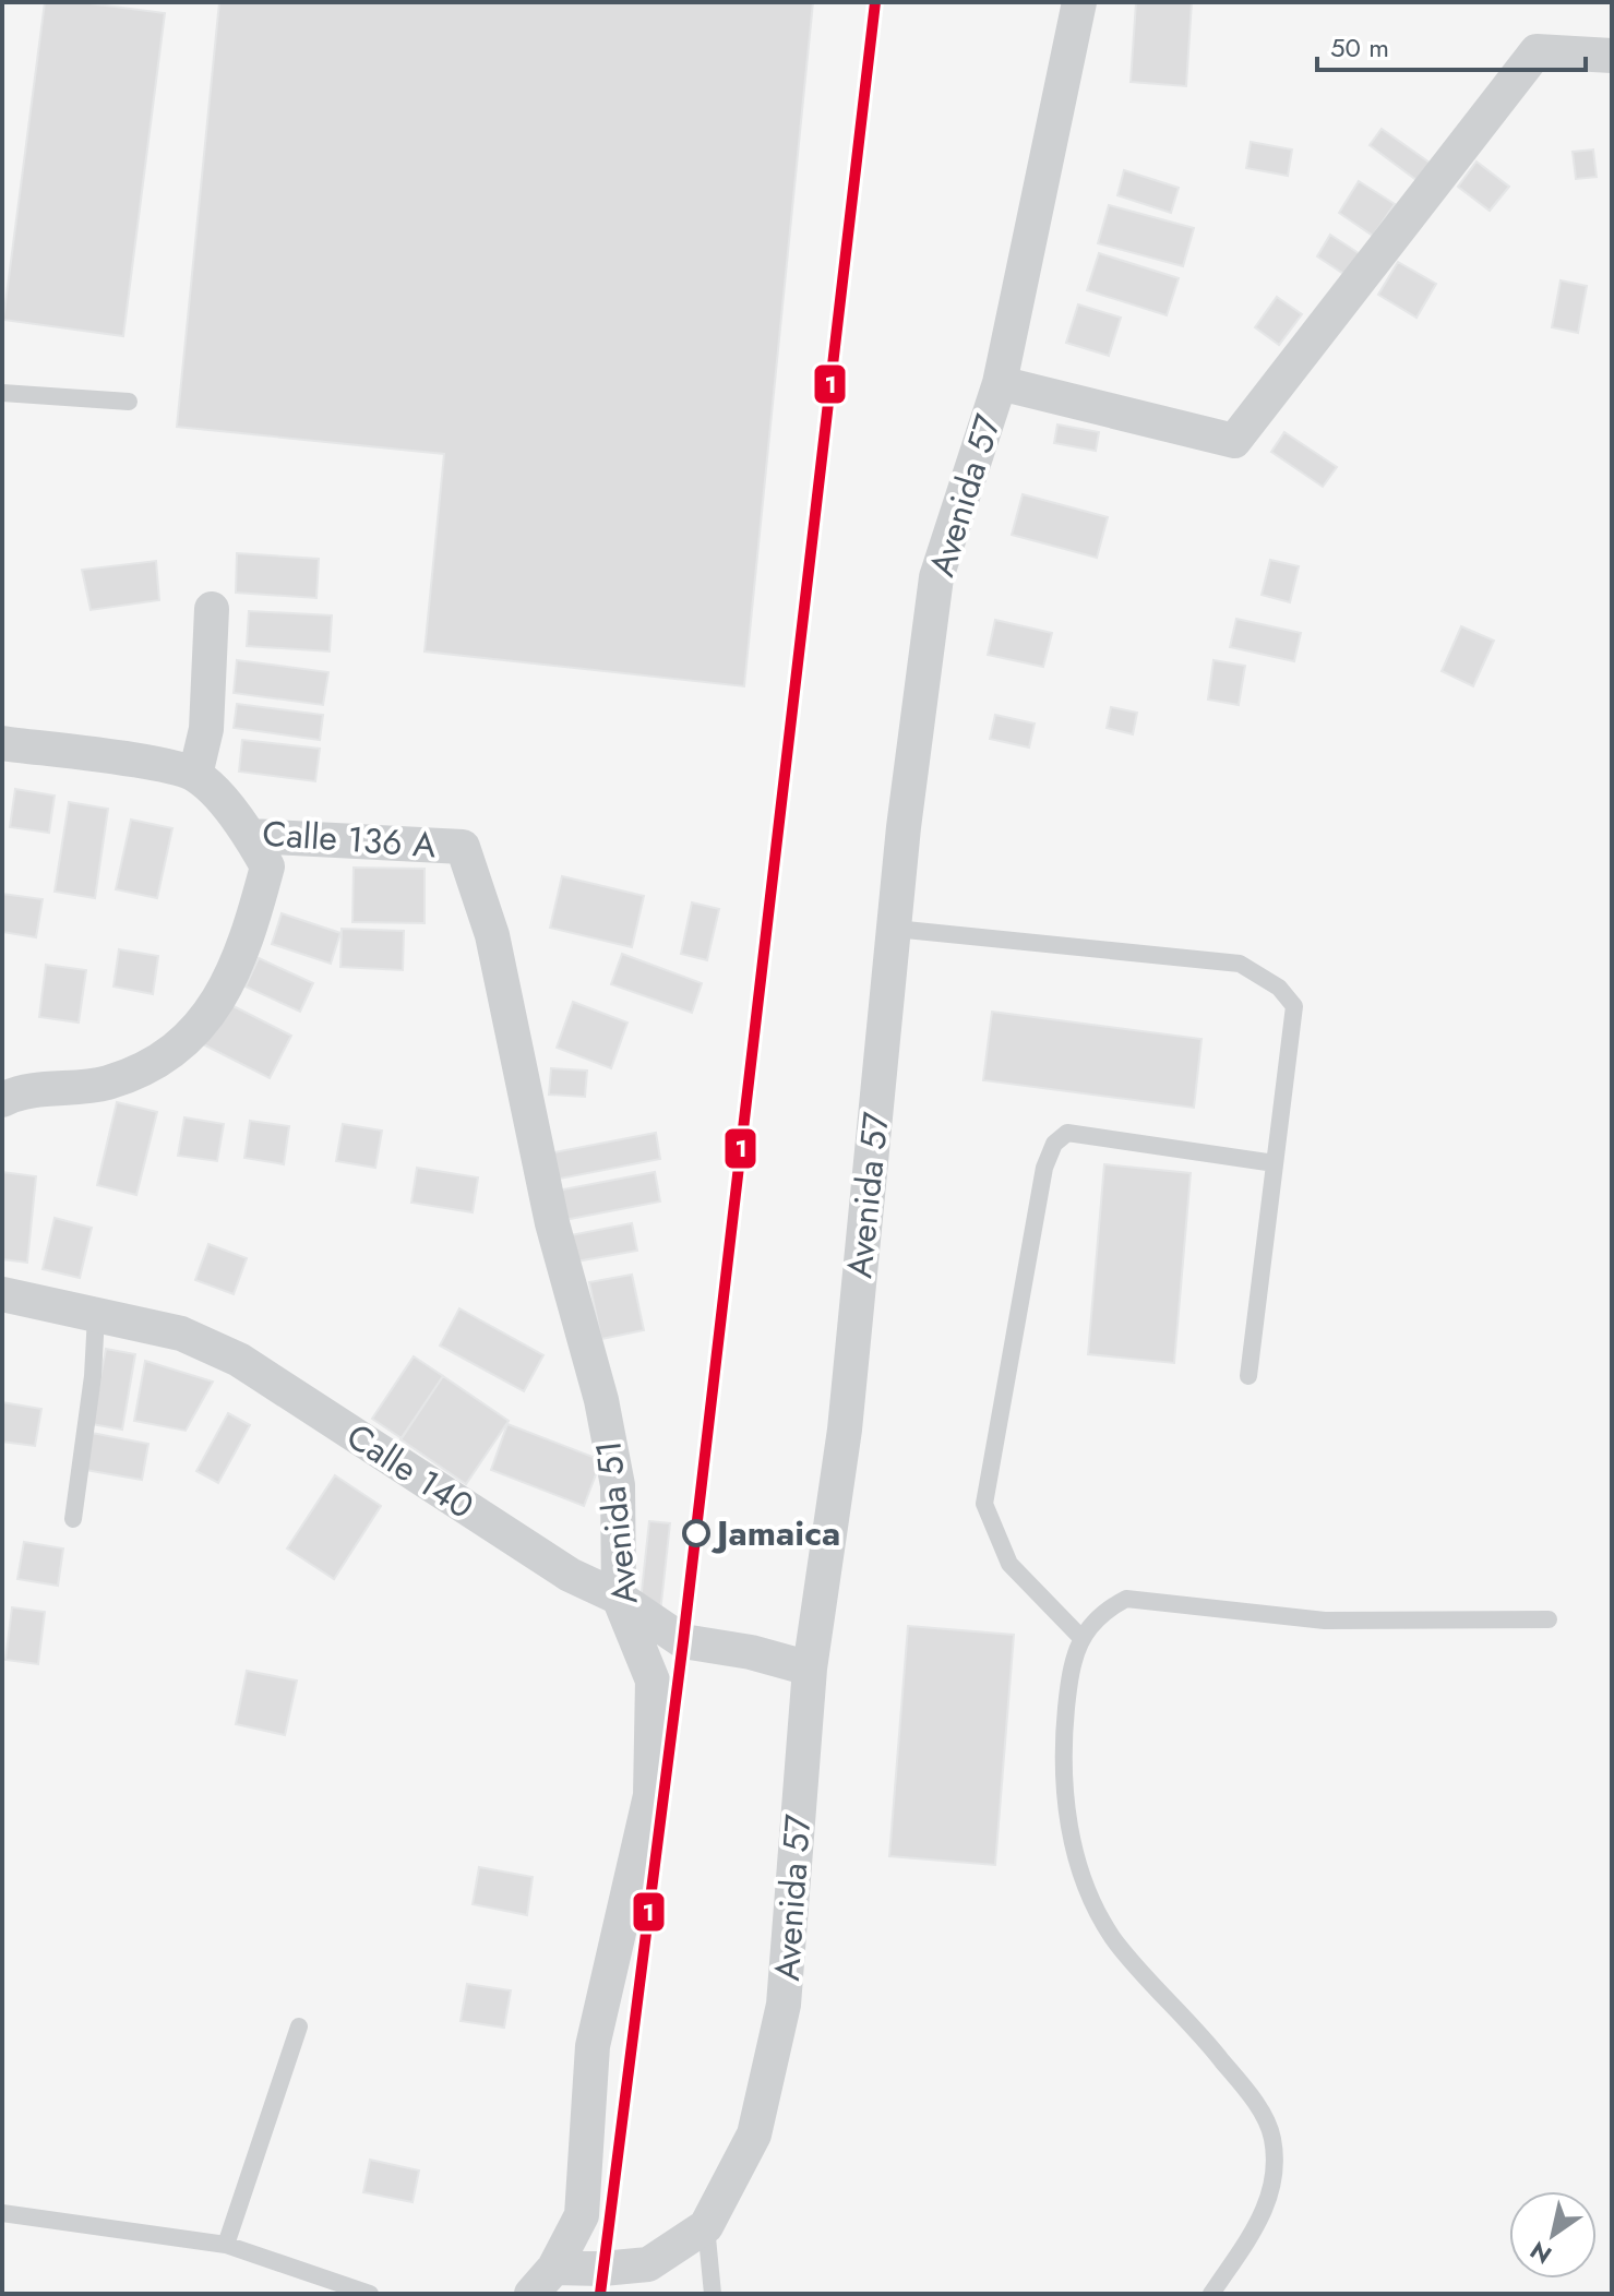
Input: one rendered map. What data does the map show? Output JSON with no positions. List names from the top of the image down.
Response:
{
  "streets": {
    "street": [
      "Avenida 57",
      "Calle 136 A",
      "Calle 140",
      "Avenida 51"
    ]
  },
  "crossings": [
    ["Avenida 57", "Calle 140"],
    ["Avenida 57", "Avenida 51"],
    ["Calle 136 A", "Avenida 51"],
    ["Calle 140", "Avenida 51"]
  ],
  "places": ["Jamaica"],
  "lines": ["transit line 1"],
  "scale_bar": "50 m",
  "north": "bottom left"
}
